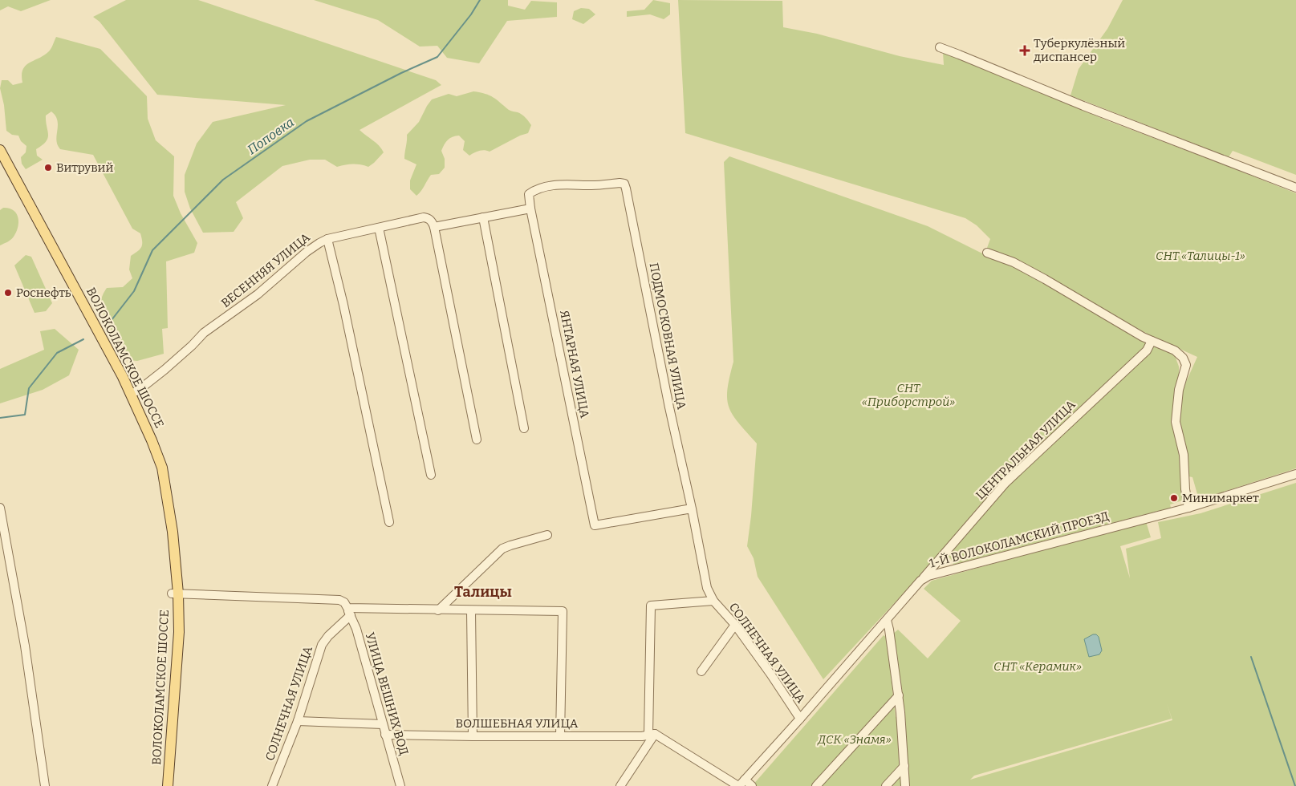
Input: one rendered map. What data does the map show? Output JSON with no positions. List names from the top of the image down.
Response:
{
  "streets": {
    "main road": ["ВОЛОКОЛАМСКОЕ ШОССЕ"],
    "street": [
      "ВЕСЕННЯЯ УЛИЦА",
      "ПОДМОСКОВНАЯ УЛИЦА",
      "ЯНТАРНАЯ УЛИЦА",
      "ЦЕНТРАЛЬНАЯ УЛИЦА",
      "1-Й ВОЛОКОЛАМСКИЙ ПРОЕЗД",
      "СОЛНЕЧНАЯ УЛИЦА",
      "УЛИЦА ВЕШНИХ ВОД",
      "ВОЛШЕБНАЯ УЛИЦА"
    ]
  },
  "crossings": [
    ["ВЕСЕННЯЯ УЛИЦА", "ВОЛОКОЛАМСКОЕ ШОССЕ"],
    ["ПОДМОСКОВНАЯ УЛИЦА", "ЯНТАРНАЯ УЛИЦА"],
    ["ПОДМОСКОВНАЯ УЛИЦА", "СОЛНЕЧНАЯ УЛИЦА"],
    ["ЦЕНТРАЛЬНАЯ УЛИЦА", "1-Й ВОЛОКОЛАМСКИЙ ПРОЕЗД"],
    ["1-Й ВОЛОКОЛАМСКИЙ ПРОЕЗД", "СОЛНЕЧНАЯ УЛИЦА"],
    ["СОЛНЕЧНАЯ УЛИЦА", "УЛИЦА ВЕШНИХ ВОД"],
    ["УЛИЦА ВЕШНИХ ВОД", "ВОЛШЕБНАЯ УЛИЦА"]
  ],
  "districts": ["Талицы"],
  "water": ["Поповка"],
  "parks": [
    "СНТ «Талицы-1»",
    "СНТ «Приборстрой»",
    "СНТ «Керамик»",
    "ДСК «Знамя»"
  ],
  "places": {
    "health": ["Туберкулёзный диспансер"],
    "other": ["Витрувий", "Роснефть", "Минимаркет"]
  }
}
